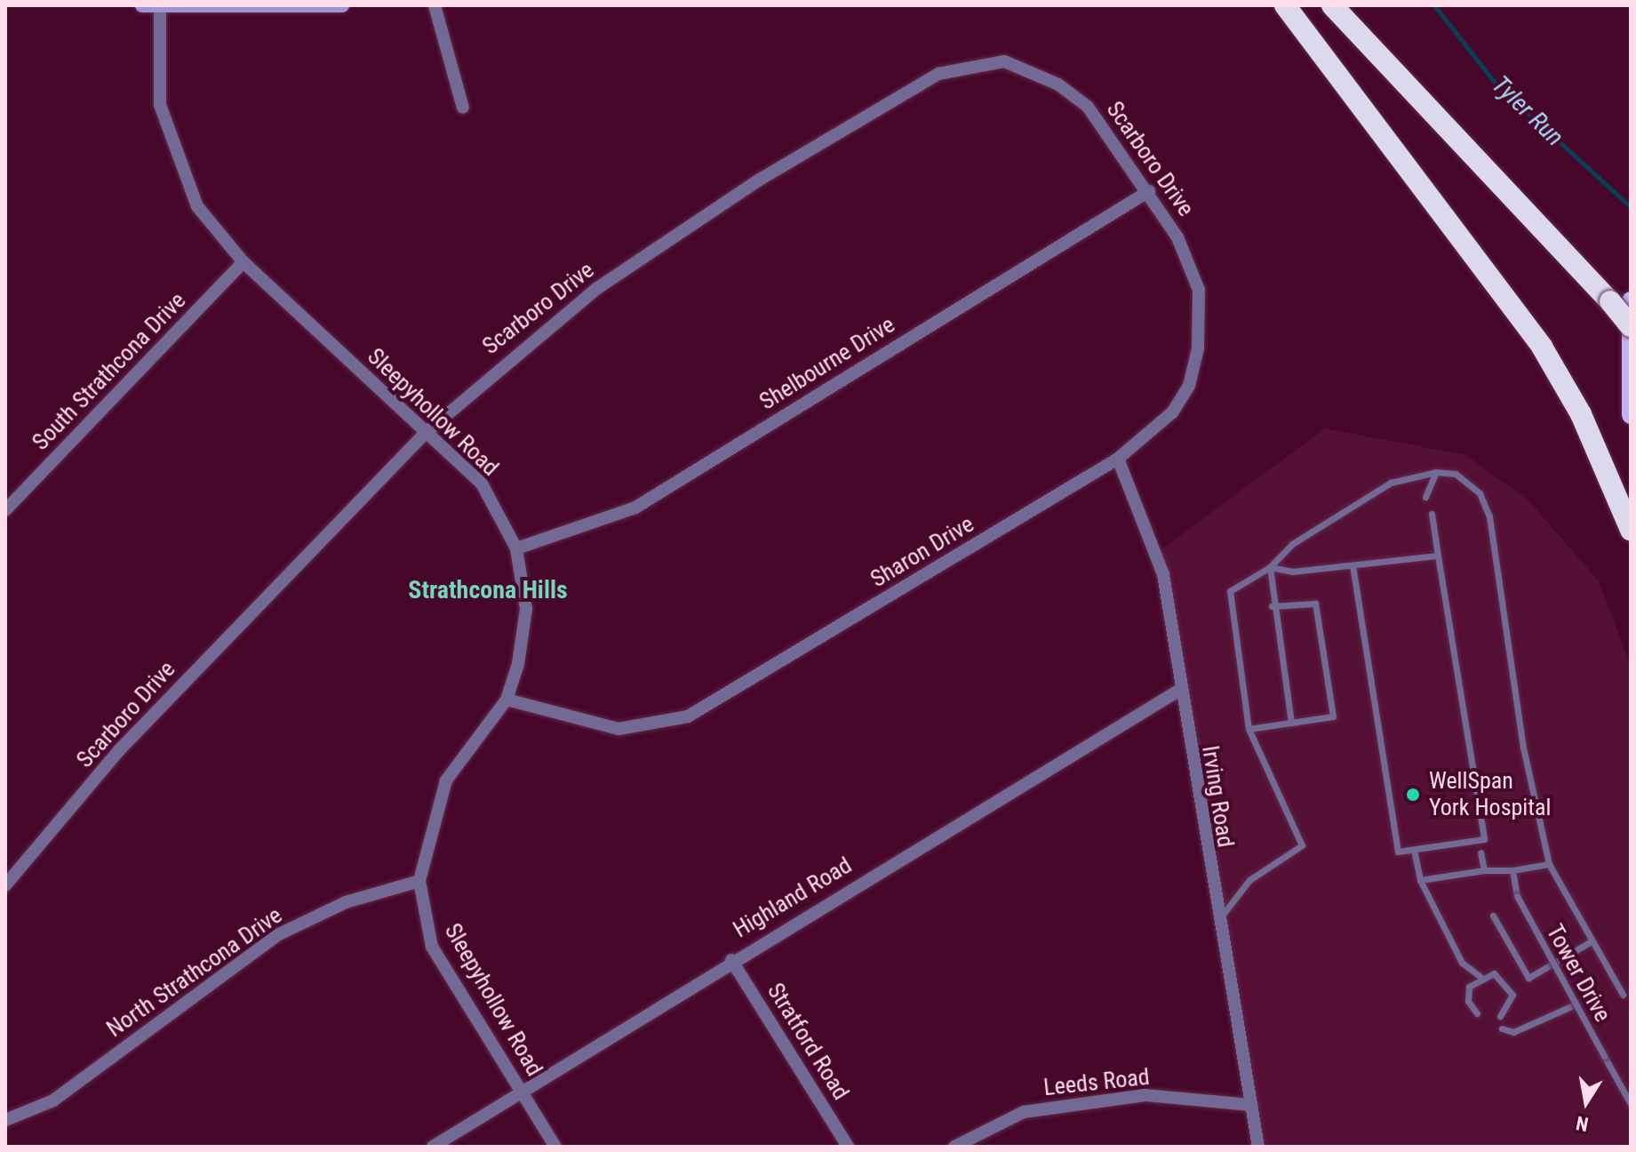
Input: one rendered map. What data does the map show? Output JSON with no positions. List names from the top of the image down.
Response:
{
  "streets": {
    "street": [
      "Scarboro Drive",
      "Shelbourne Drive",
      "South Strathcona Drive",
      "Sleepyhollow Road",
      "Sharon Drive",
      "Irving Road",
      "Highland Road",
      "North Strathcona Drive",
      "Stratford Road",
      "Leeds Road"
    ],
    "lane": ["Tower Drive"]
  },
  "crossings": [
    ["Scarboro Drive", "Shelbourne Drive"],
    ["Scarboro Drive", "Sleepyhollow Road"],
    ["Scarboro Drive", "Sharon Drive"],
    ["Shelbourne Drive", "Sleepyhollow Road"],
    ["South Strathcona Drive", "Sleepyhollow Road"],
    ["Sleepyhollow Road", "Sharon Drive"],
    ["Sleepyhollow Road", "Highland Road"],
    ["Sleepyhollow Road", "North Strathcona Drive"],
    ["Sharon Drive", "Irving Road"],
    ["Irving Road", "Highland Road"],
    ["Irving Road", "Leeds Road"],
    ["Highland Road", "Stratford Road"]
  ],
  "districts": ["Strathcona Hills"],
  "water": ["Tyler Run"],
  "places": ["WellSpan York Hospital"],
  "north": "bottom"
}
